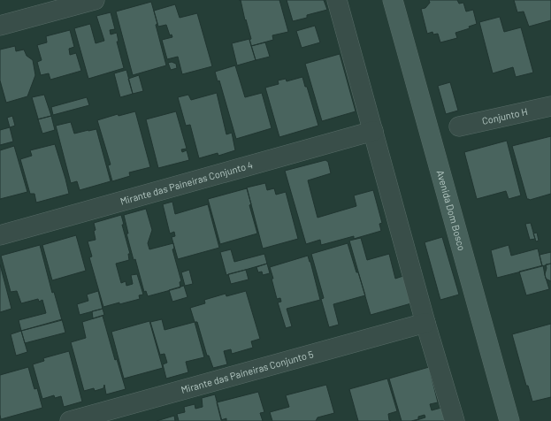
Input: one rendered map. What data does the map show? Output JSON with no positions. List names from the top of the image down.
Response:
{
  "streets": {
    "street": [
      "Conjunto H",
      "Mirante das Paineiras Conjunto 4",
      "Avenida Dom Bosco",
      "Mirante das Paineiras Conjunto 5"
    ]
  }
}
